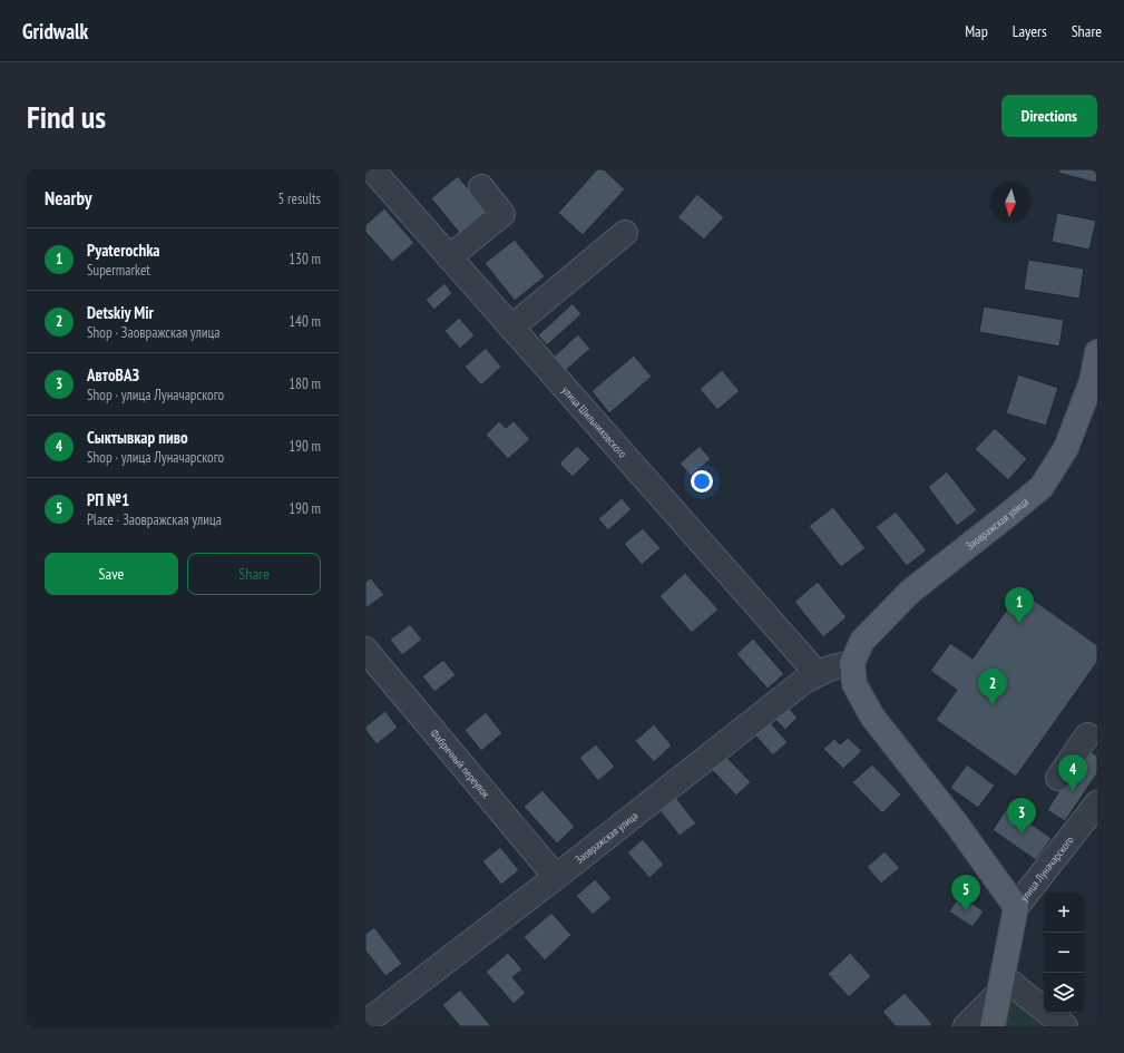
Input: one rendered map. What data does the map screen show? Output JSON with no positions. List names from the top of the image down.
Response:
{
  "streets": {
    "main road": ["Заовражская улица", "улица Луначарского"],
    "street": ["улица Шильниковского", "Фабричный переулок"]
  },
  "crossings": [
    ["улица Шильниковского", "Заовражская улица"],
    ["Заовражская улица", "Фабричный переулок"]
  ],
  "north": "bottom",
  "page": {
    "header": "Gridwalk",
    "nav": ["Map", "Layers", "Share"],
    "buttons": [
      "Directions",
      ["Save", "Share"]
    ],
    "title": "Find us",
    "heading": ["Nearby", "5 results"],
    "list": [
      {
        "mark": "1",
        "name": "Pyaterochka",
        "note": "Supermarket",
        "value": "130 m"
      },
      {
        "mark": "2",
        "name": "Detskiy Mir",
        "note": "Shop · Заовражская улица",
        "value": "140 m"
      },
      {
        "mark": "3",
        "name": "АвтоВАЗ",
        "note": "Shop · улица Луначарского",
        "value": "180 m"
      },
      {
        "mark": "4",
        "name": "Сыктывкар пиво",
        "note": "Shop · улица Луначарского",
        "value": "190 m"
      },
      {
        "mark": "5",
        "name": "РП №1",
        "note": "Place · Заовражская улица",
        "value": "190 m"
      }
    ],
    "pins": [
      "1",
      "2",
      "4",
      "3",
      "5"
    ],
    "map_buttons": ["+", "−"]
  }
}
